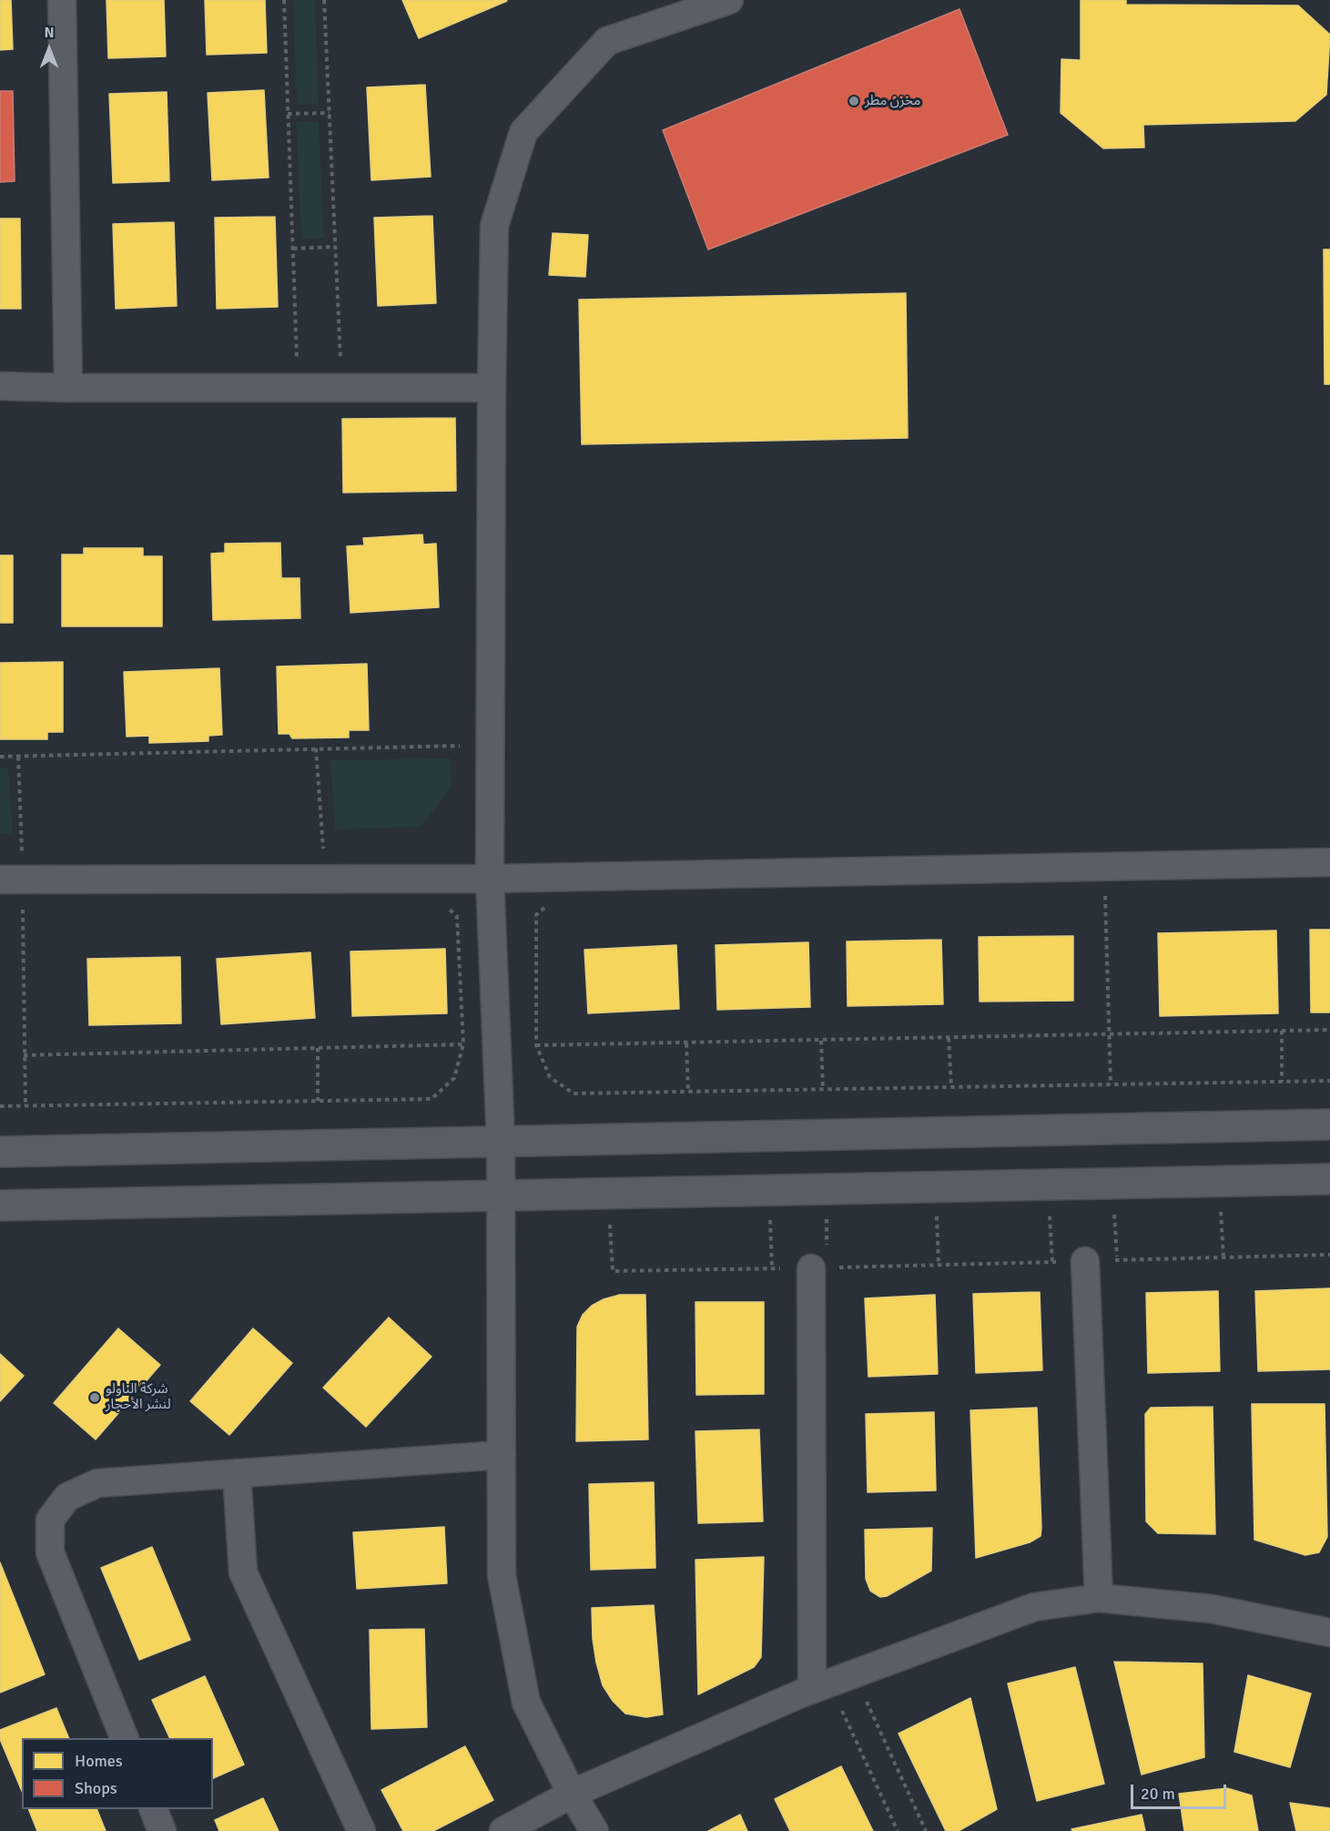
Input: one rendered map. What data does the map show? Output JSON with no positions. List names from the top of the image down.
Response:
{
  "places": ["مخزن مطر", "شركة الناولو لنشر الأحجار"],
  "legend": ["Homes", "Shops"],
  "scale_bar": "20 m",
  "north": "top"
}
